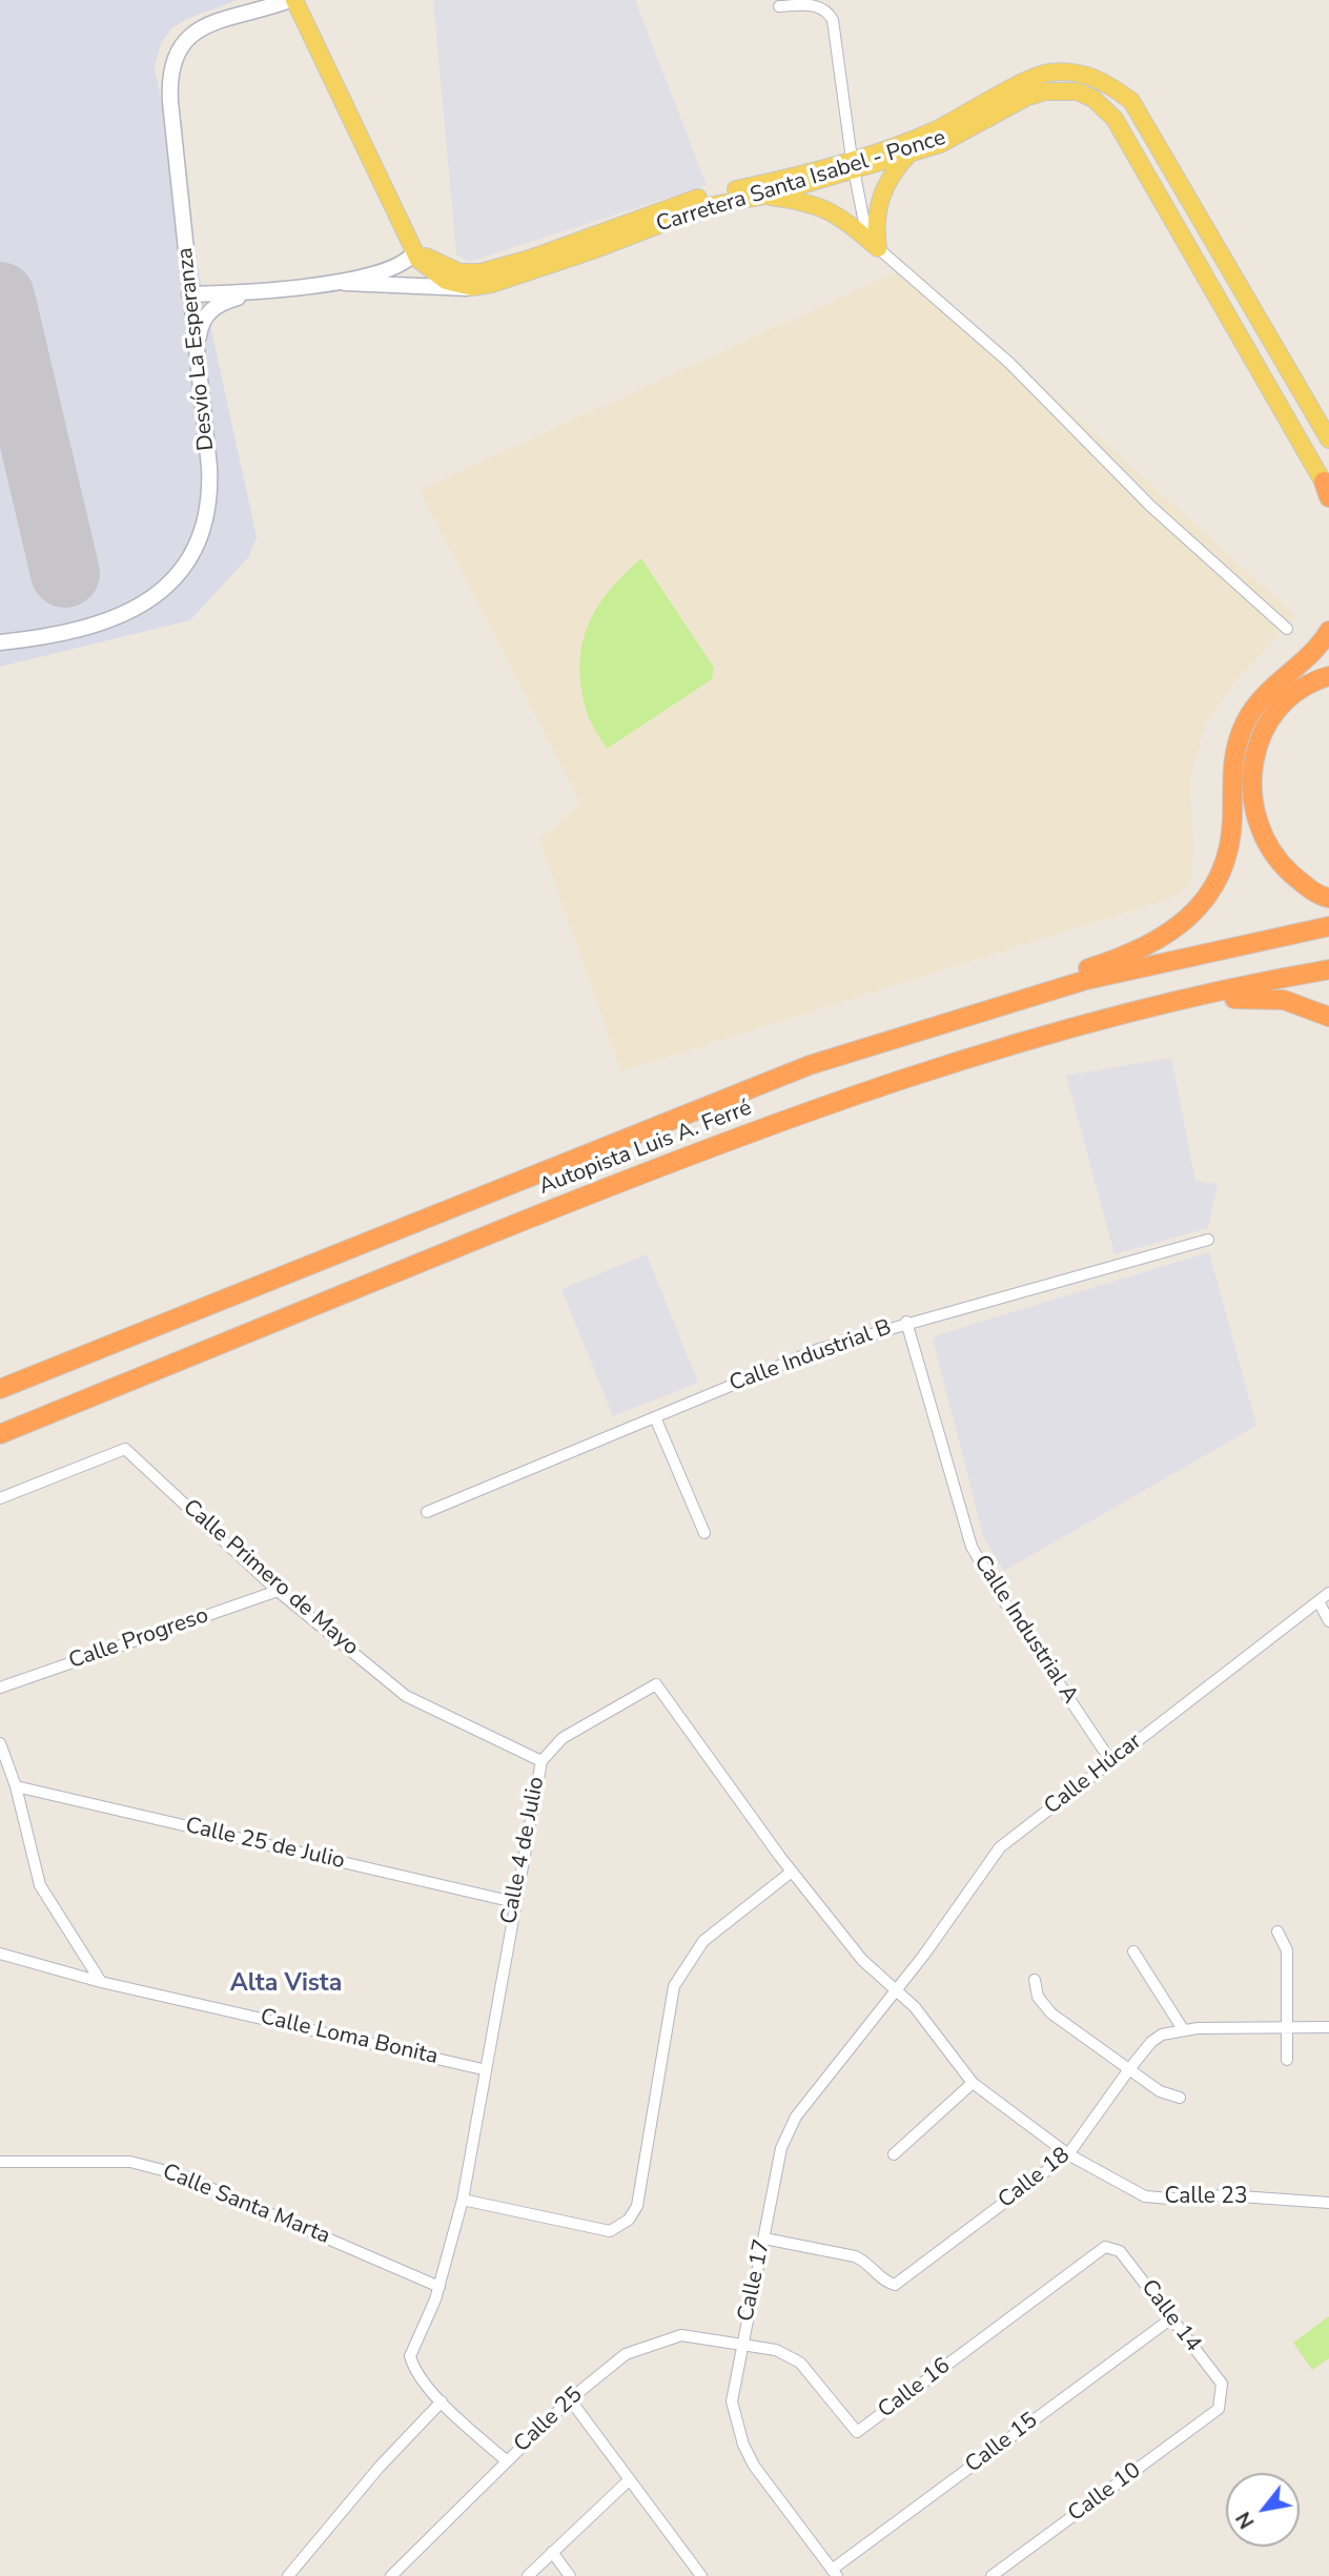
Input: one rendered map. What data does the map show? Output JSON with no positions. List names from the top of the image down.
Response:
{
  "streets": {
    "highway": ["Autopista Luis A. Ferré"],
    "main road": ["Carretera Santa Isabel - Ponce", "Desvío La Esperanza"],
    "street": [
      "Calle Industrial B",
      "Calle Primero de Mayo",
      "Calle Industrial A",
      "Calle Progreso",
      "Calle Húcar",
      "Calle 25 de Julio",
      "Calle 4 de Julio",
      "Calle Loma Bonita",
      "Calle 18",
      "Calle 23",
      "Calle Santa Marta",
      "Calle 17",
      "Calle 14",
      "Calle 16",
      "Calle 25",
      "Calle 15",
      "Calle 10"
    ]
  },
  "crossings": [
    ["Calle Industrial B", "Calle Industrial A"],
    ["Calle Primero de Mayo", "Calle Progreso"],
    ["Calle Primero de Mayo", "Calle 4 de Julio"],
    ["Calle Industrial A", "Calle Húcar"],
    ["Calle Húcar", "Calle 4 de Julio"],
    ["Calle Húcar", "Calle 23"],
    ["Calle Húcar", "Calle 17"],
    ["Calle 25 de Julio", "Calle 4 de Julio"],
    ["Calle 4 de Julio", "Calle Loma Bonita"],
    ["Calle 4 de Julio", "Calle 23"],
    ["Calle 4 de Julio", "Calle Santa Marta"],
    ["Calle 4 de Julio", "Calle 17"],
    ["Calle 18", "Calle 23"],
    ["Calle 18", "Calle 17"],
    ["Calle 23", "Calle 17"],
    ["Calle 17", "Calle 16"],
    ["Calle 17", "Calle 25"],
    ["Calle 17", "Calle 15"],
    ["Calle 14", "Calle 16"],
    ["Calle 14", "Calle 15"],
    ["Calle 14", "Calle 10"],
    ["Calle 16", "Calle 25"]
  ],
  "districts": ["Alta Vista"],
  "north": "bottom left"
}
